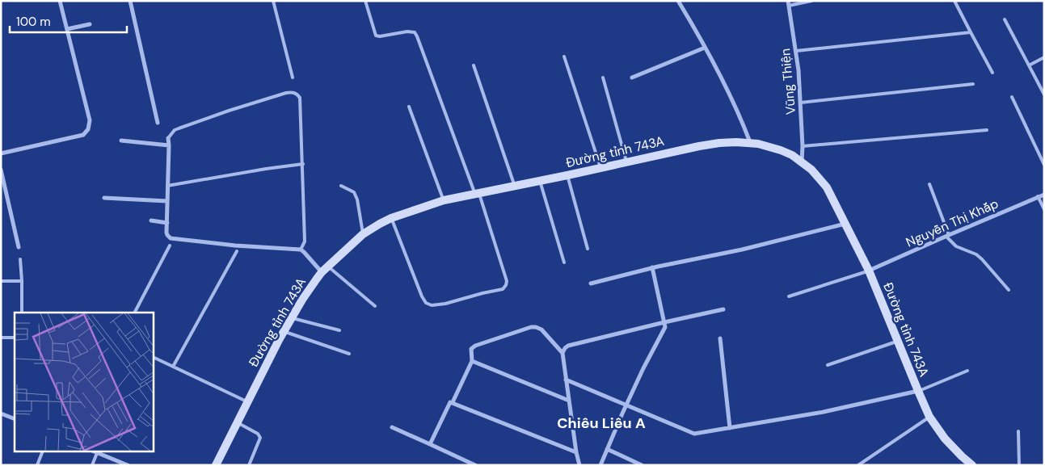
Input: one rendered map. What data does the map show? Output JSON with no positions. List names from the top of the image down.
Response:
{
  "streets": {
    "main road": ["Đường tỉnh 743A"],
    "street": ["Vũng Thiện", "Nguyễn Thị Khắp"]
  },
  "crossings": [
    ["Vũng Thiện", "Đường tỉnh 743A"],
    ["Đường tỉnh 743A", "Nguyễn Thị Khắp"]
  ],
  "districts": ["Chiêu Liêu A"],
  "scale_bar": "100 m"
}
